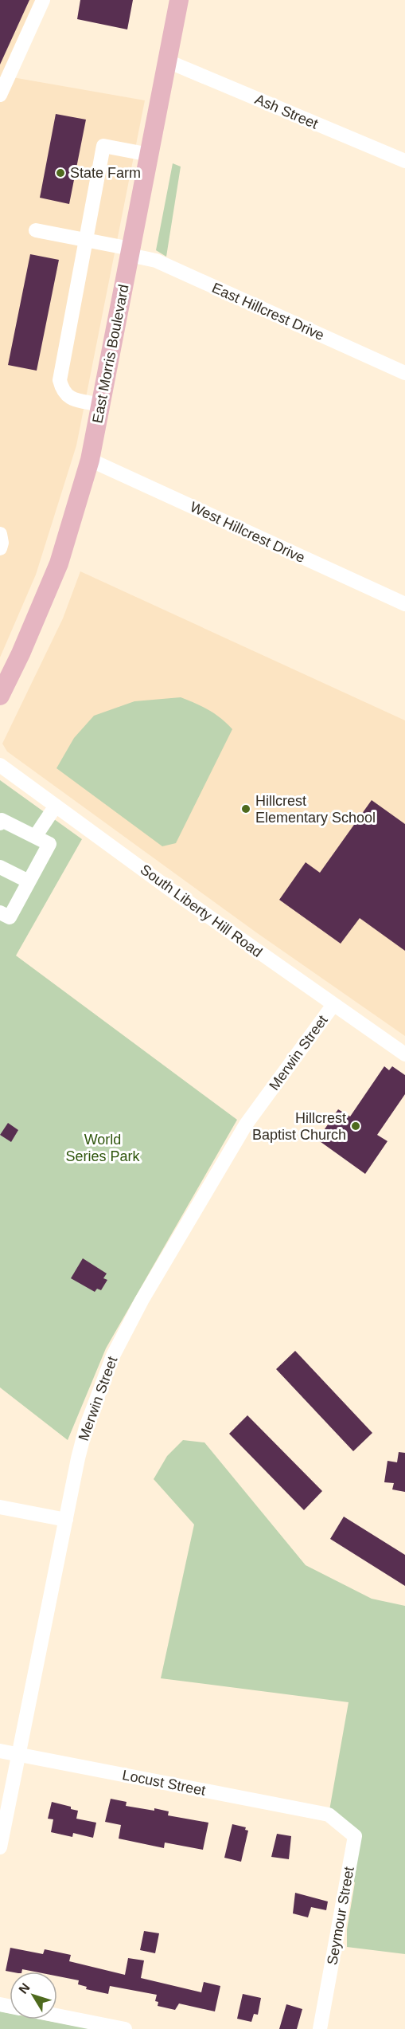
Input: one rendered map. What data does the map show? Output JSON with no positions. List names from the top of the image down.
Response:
{
  "streets": {
    "main road": ["East Morris Boulevard"],
    "street": [
      "Ash Street",
      "East Hillcrest Drive",
      "West Hillcrest Drive",
      "South Liberty Hill Road",
      "Merwin Street",
      "Locust Street",
      "Seymour Street"
    ]
  },
  "crossings": [
    ["Ash Street", "East Morris Boulevard"],
    ["East Hillcrest Drive", "East Morris Boulevard"],
    ["East Morris Boulevard", "West Hillcrest Drive"],
    ["South Liberty Hill Road", "Merwin Street"],
    ["Merwin Street", "Locust Street"],
    ["Locust Street", "Seymour Street"]
  ],
  "parks": ["World Series Park"],
  "places": ["State Farm", "Hillcrest Elementary School", "Hillcrest Baptist Church"],
  "north": "top left"
}
